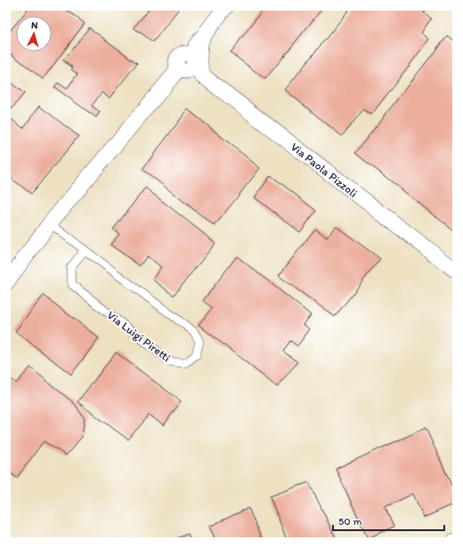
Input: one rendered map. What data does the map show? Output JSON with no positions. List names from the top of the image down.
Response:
{
  "streets": {
    "street": ["Via Paola Pizzoli"],
    "lane": ["Via Luigi Piretti"]
  },
  "scale_bar": "50 m",
  "north": "top"
}
